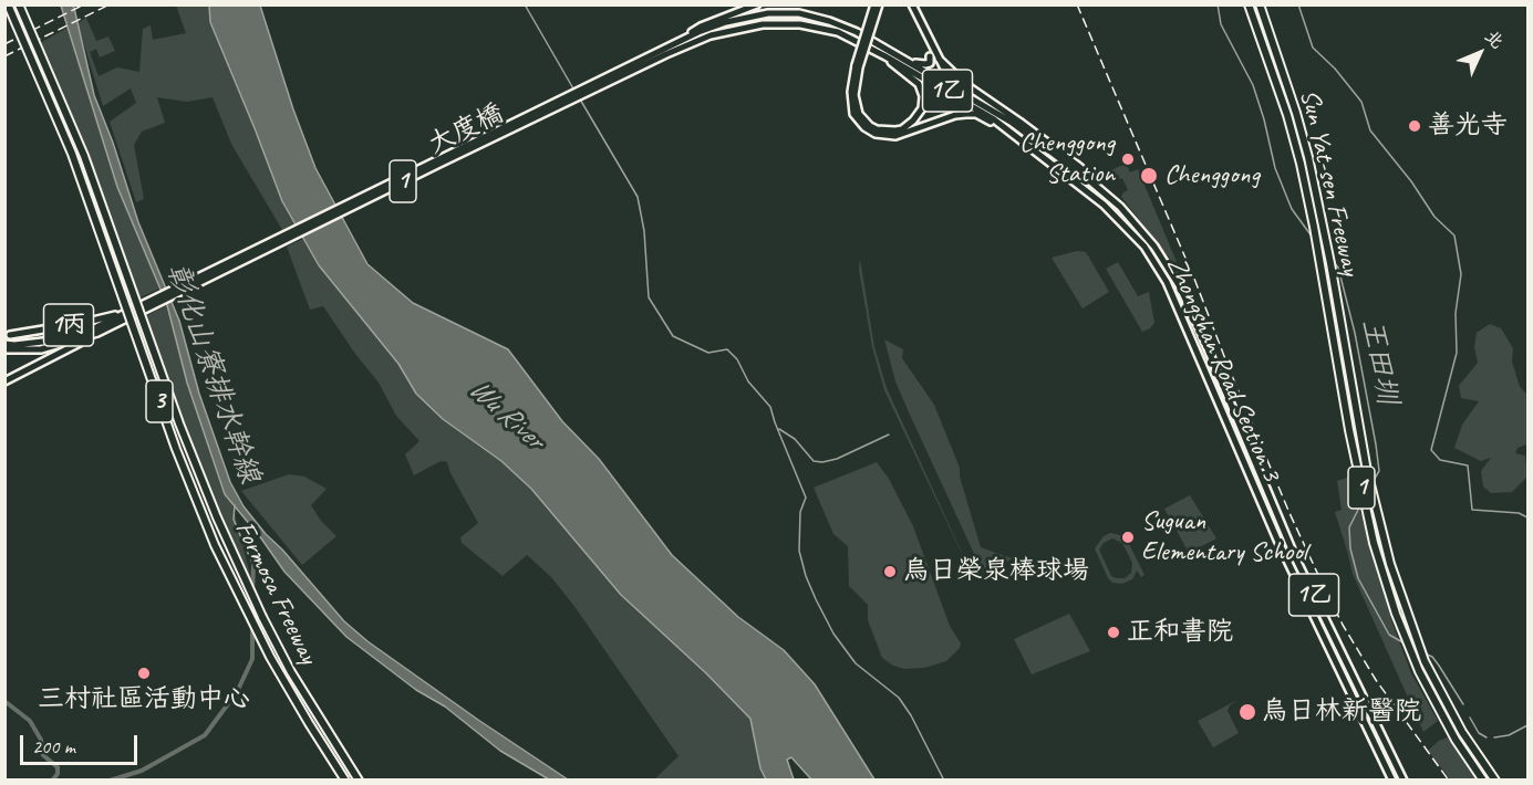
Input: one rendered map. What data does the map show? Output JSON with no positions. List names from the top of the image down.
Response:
{
  "streets": {
    "highway": [
      "1",
      "Sun Yat-sen Freeway",
      "3",
      "Formosa Freeway"
    ],
    "main road": [
      "1乙",
      "大度橋",
      "1丙",
      "Zhongshan Road Section 3"
    ]
  },
  "crossings": [
    ["大度橋", "1"],
    ["大度橋", "1丙"],
    ["大度橋", "Zhongshan Road Section 3"],
    ["1", "1丙"],
    ["1", "Zhongshan Road Section 3"]
  ],
  "water": ["王田圳", "彰化山寮排水幹線", "Wu River"],
  "places": [
    "善光寺",
    "Chenggong Station",
    "Chenggong",
    "Suguan Elementary School",
    "烏日榮泉棒球場",
    "正和書院",
    "三村社區活動中心",
    "烏日林新醫院"
  ],
  "scale_bar": "200 m",
  "north": "top right"
}
